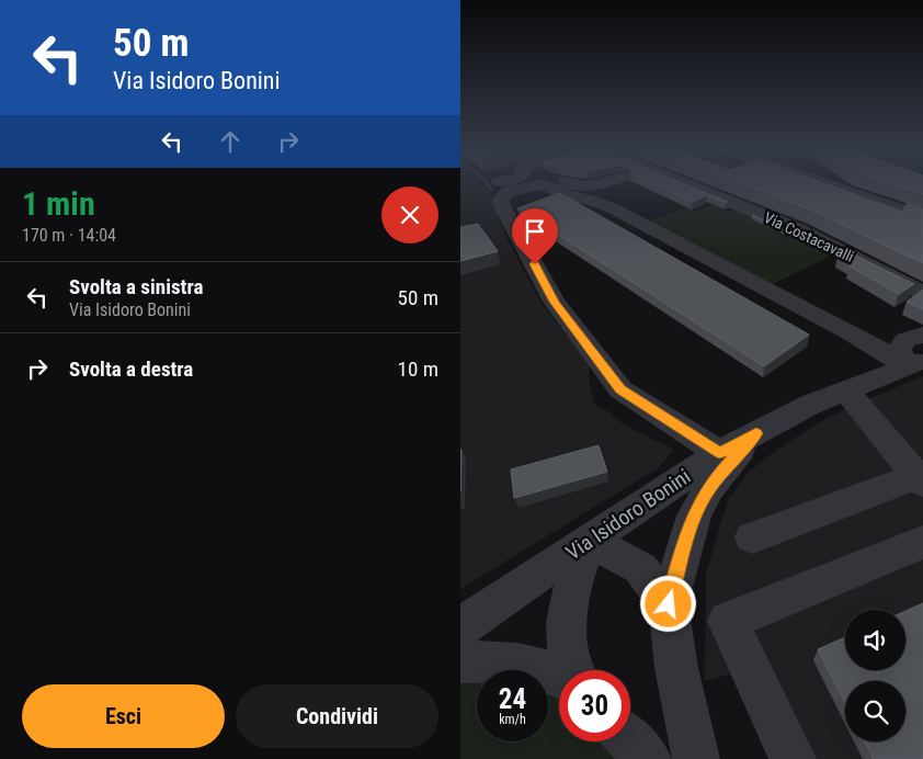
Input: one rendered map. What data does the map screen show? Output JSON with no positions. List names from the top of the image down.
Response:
{
  "streets": {
    "street": ["Via Costacavalli", "Via Isidoro Bonini"]
  },
  "page": {
    "turn": ["50 m", "Via Isidoro Bonini"],
    "heading": ["1 min", "170 m · 14:04"],
    "list": [
      {
        "name": "Svolta a sinistra",
        "note": "Via Isidoro Bonini",
        "value": "50 m"
      },
      {
        "name": "Svolta a destra",
        "value": "10 m"
      }
    ],
    "speed": "24 km/h",
    "limit": "30",
    "buttons": ["Esci", "Condividi"]
  }
}
